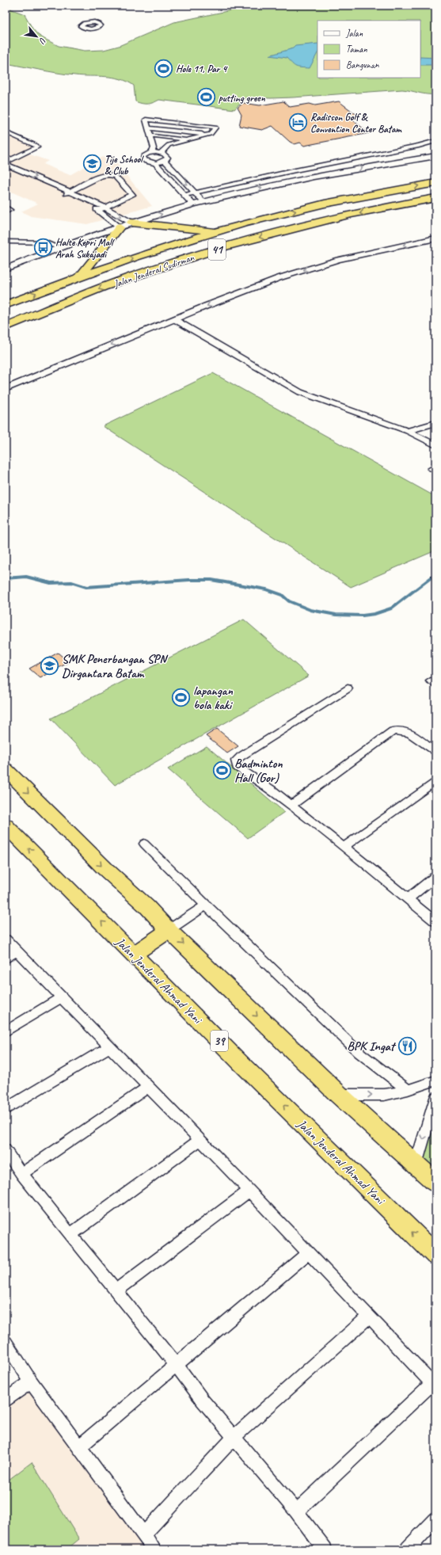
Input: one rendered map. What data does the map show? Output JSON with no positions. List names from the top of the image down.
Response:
{
  "streets": {
    "highway": [
      "41",
      "Jalan Jenderal Sudirman",
      "Jalan Jenderal Ahmad Yani",
      "39"
    ]
  },
  "places": {
    "sports": [
      "Hole 11, Par 4",
      "putting green",
      "lapangan bola kaki",
      "Badminton Hall (Gor)"
    ],
    "hotel": ["Radisson Golf & Convention Center Batam"],
    "school or university": ["Tije School & Club", "SMK Penerbangan SPN Dirgantara Batam"],
    "bus stop": ["Halte Kepri Mall Arah Sukajadi"],
    "restaurant": ["BPK Ingat"]
  },
  "legend": ["Jalan", "Taman", "Bangunan"],
  "north": "bottom right"
}
